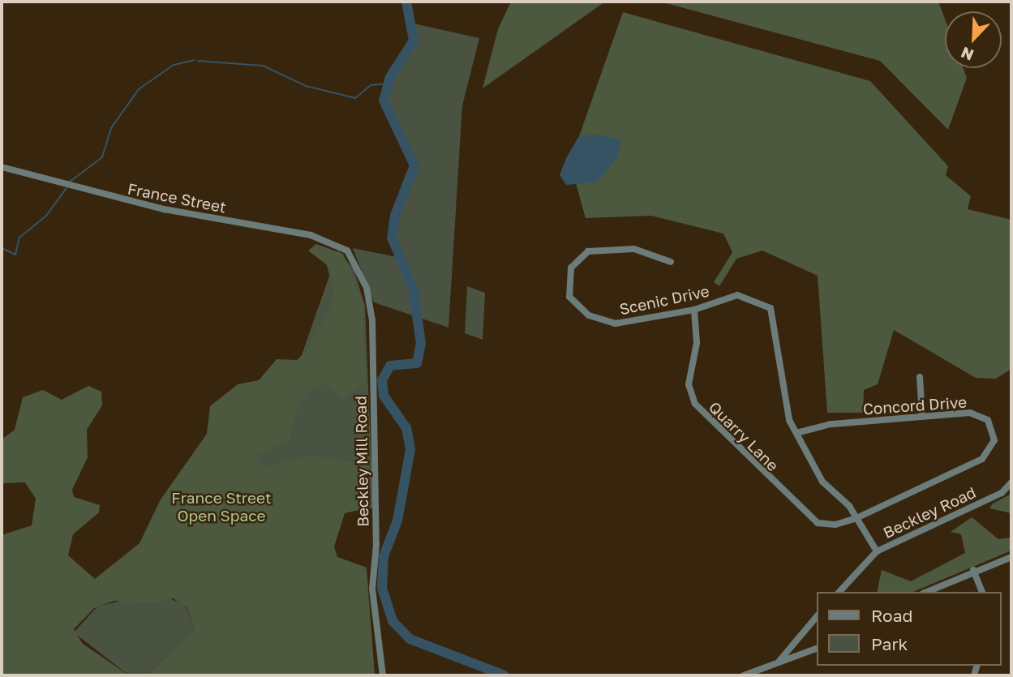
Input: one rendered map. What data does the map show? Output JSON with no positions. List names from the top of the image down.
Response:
{
  "streets": {
    "street": [
      "France Street",
      "Scenic Drive",
      "Concord Drive",
      "Quarry Lane",
      "Beckley Mill Road",
      "Beckley Road"
    ]
  },
  "crossings": [
    ["France Street", "Beckley Mill Road"],
    ["Scenic Drive", "Concord Drive"],
    ["Scenic Drive", "Quarry Lane"],
    ["Scenic Drive", "Beckley Road"],
    ["Concord Drive", "Quarry Lane"]
  ],
  "parks": ["France Street Open Space"],
  "legend": ["Road", "Park"],
  "north": "bottom left"
}
